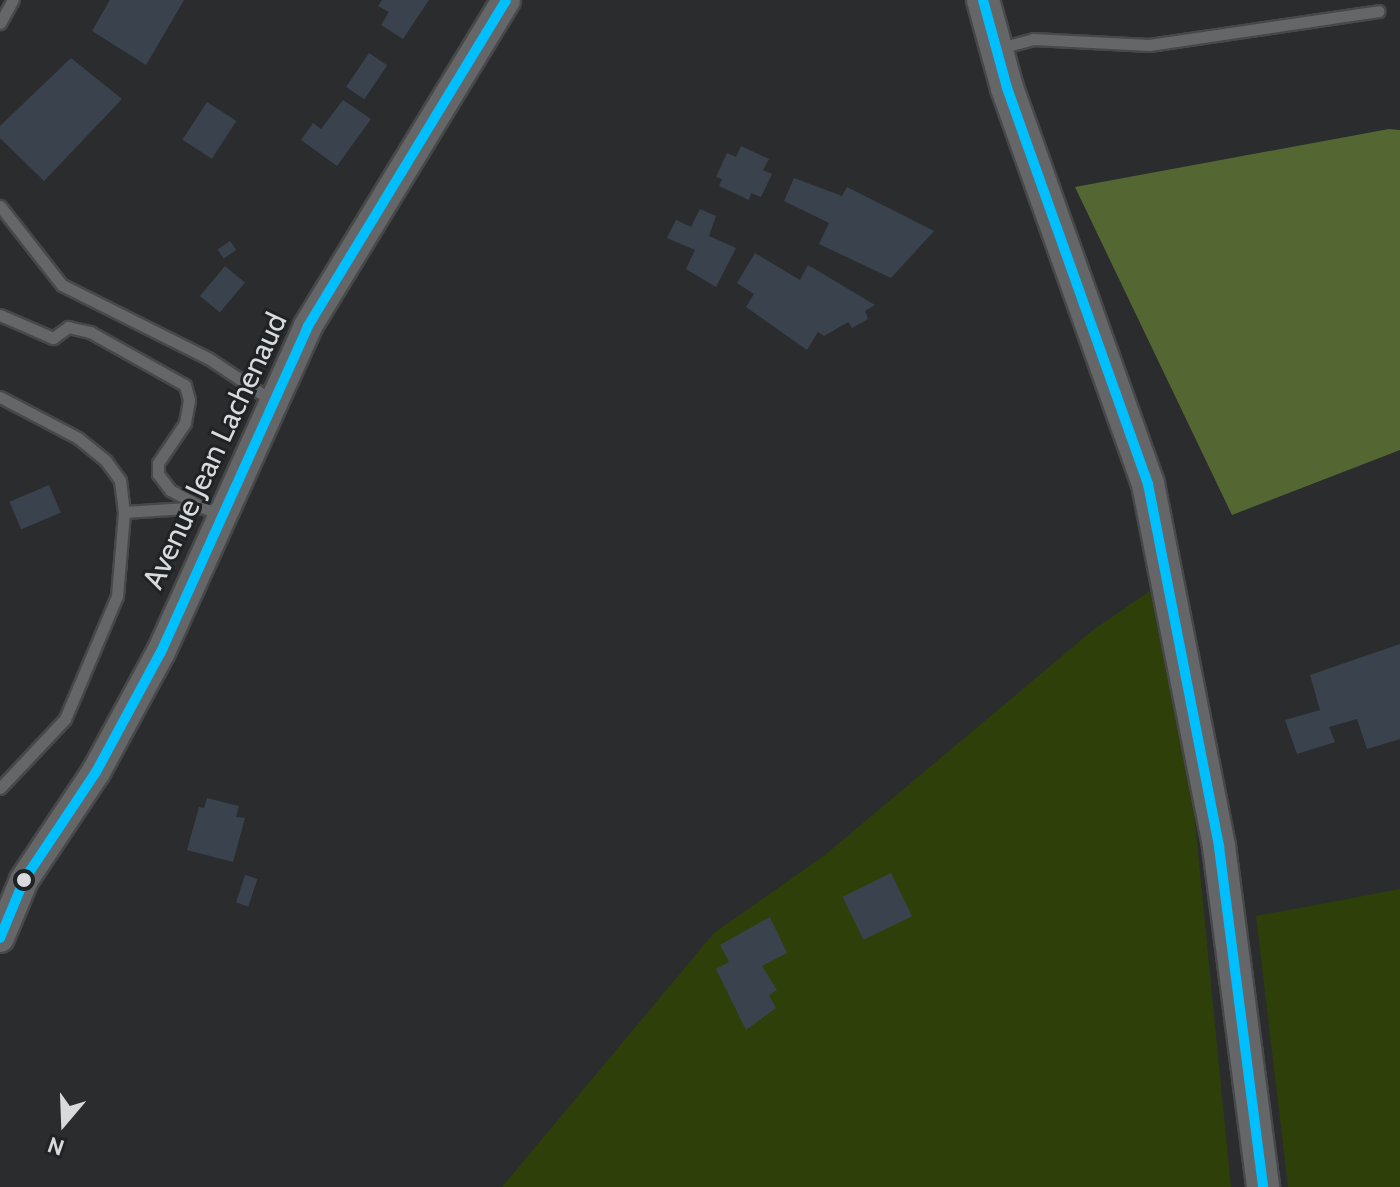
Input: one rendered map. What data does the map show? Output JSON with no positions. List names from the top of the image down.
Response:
{
  "streets": {
    "street": ["Avenue Jean Lachenaud"]
  },
  "north": "bottom"
}
